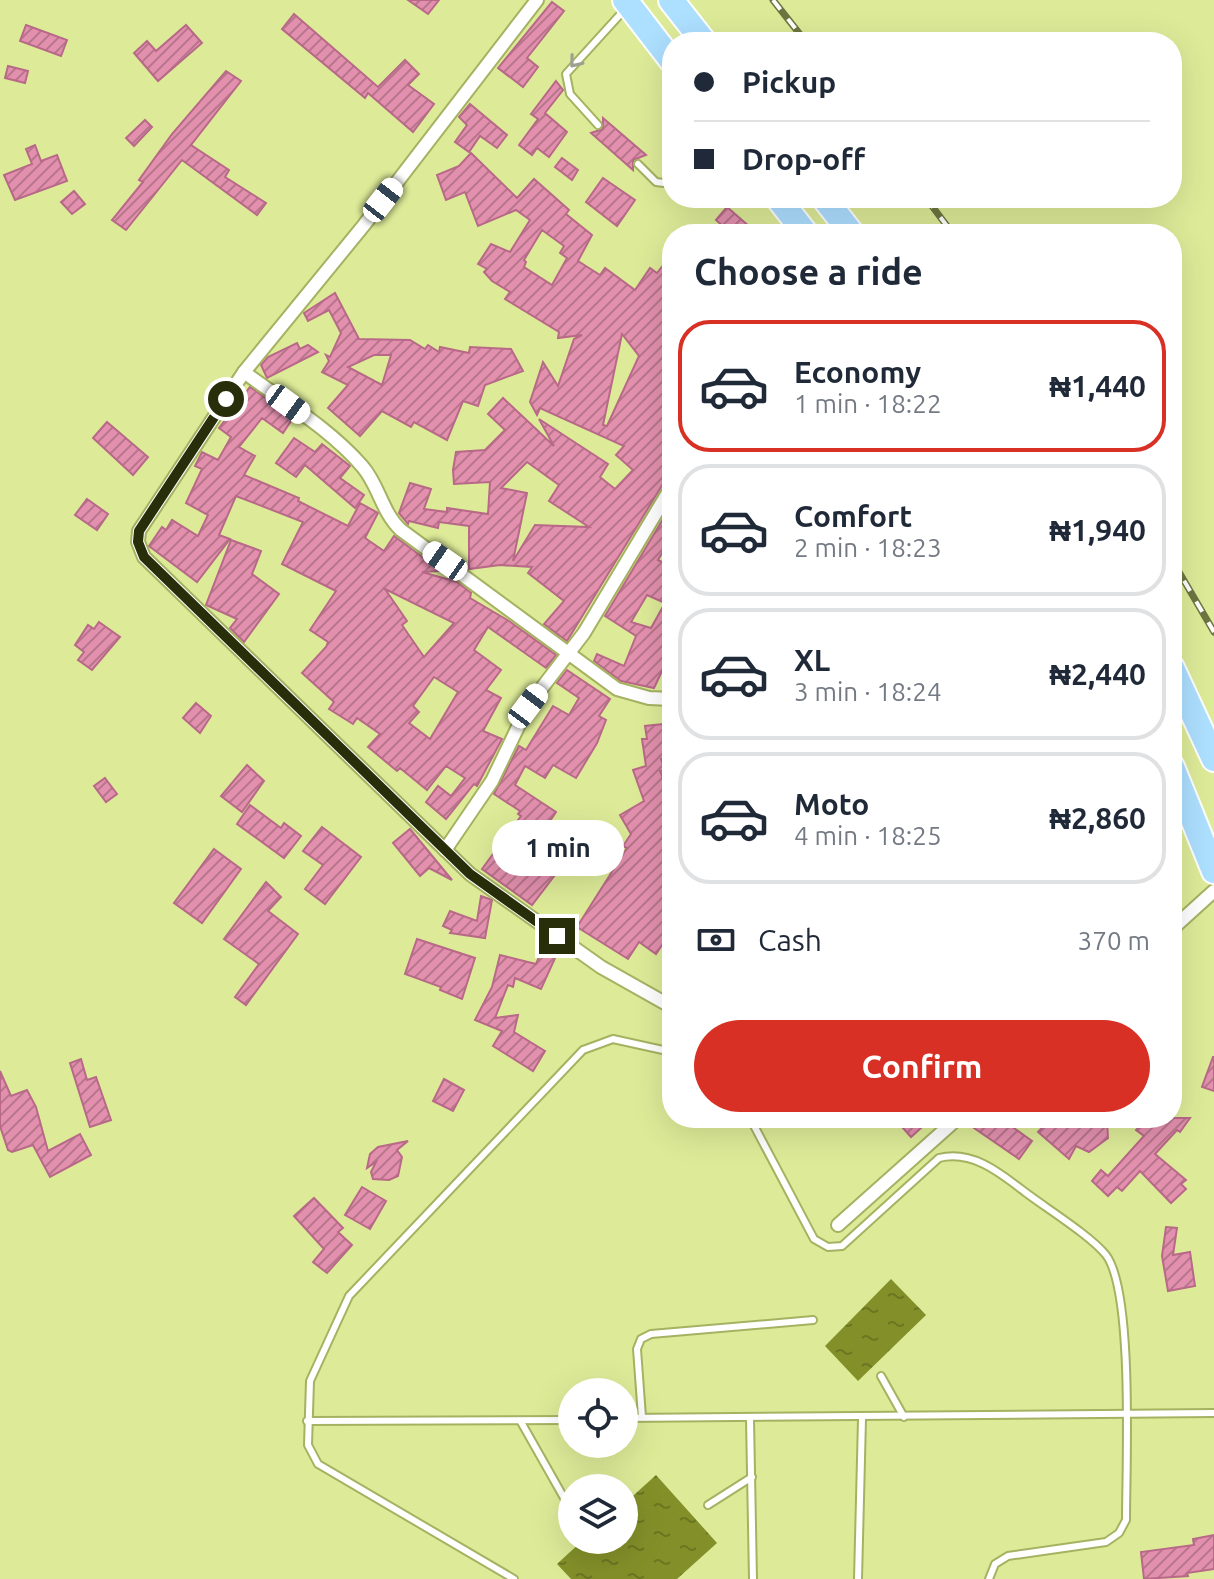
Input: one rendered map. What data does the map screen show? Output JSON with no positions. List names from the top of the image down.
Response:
{
  "page": {
    "banner": ["Pickup", "Drop-off"],
    "heading": "Choose a ride",
    "list": [
      {
        "name": "Economy",
        "note": "1 min · 18:22",
        "value": "₦1,440"
      },
      {
        "name": "Comfort",
        "note": "2 min · 18:23",
        "value": "₦1,940"
      },
      {
        "name": "XL",
        "note": "3 min · 18:24",
        "value": "₦2,440"
      },
      {
        "name": "Moto",
        "note": "4 min · 18:25",
        "value": "₦2,860"
      }
    ],
    "bubble": "1 min",
    "pay": ["Cash", "370 m"],
    "buttons": "Confirm"
  }
}
